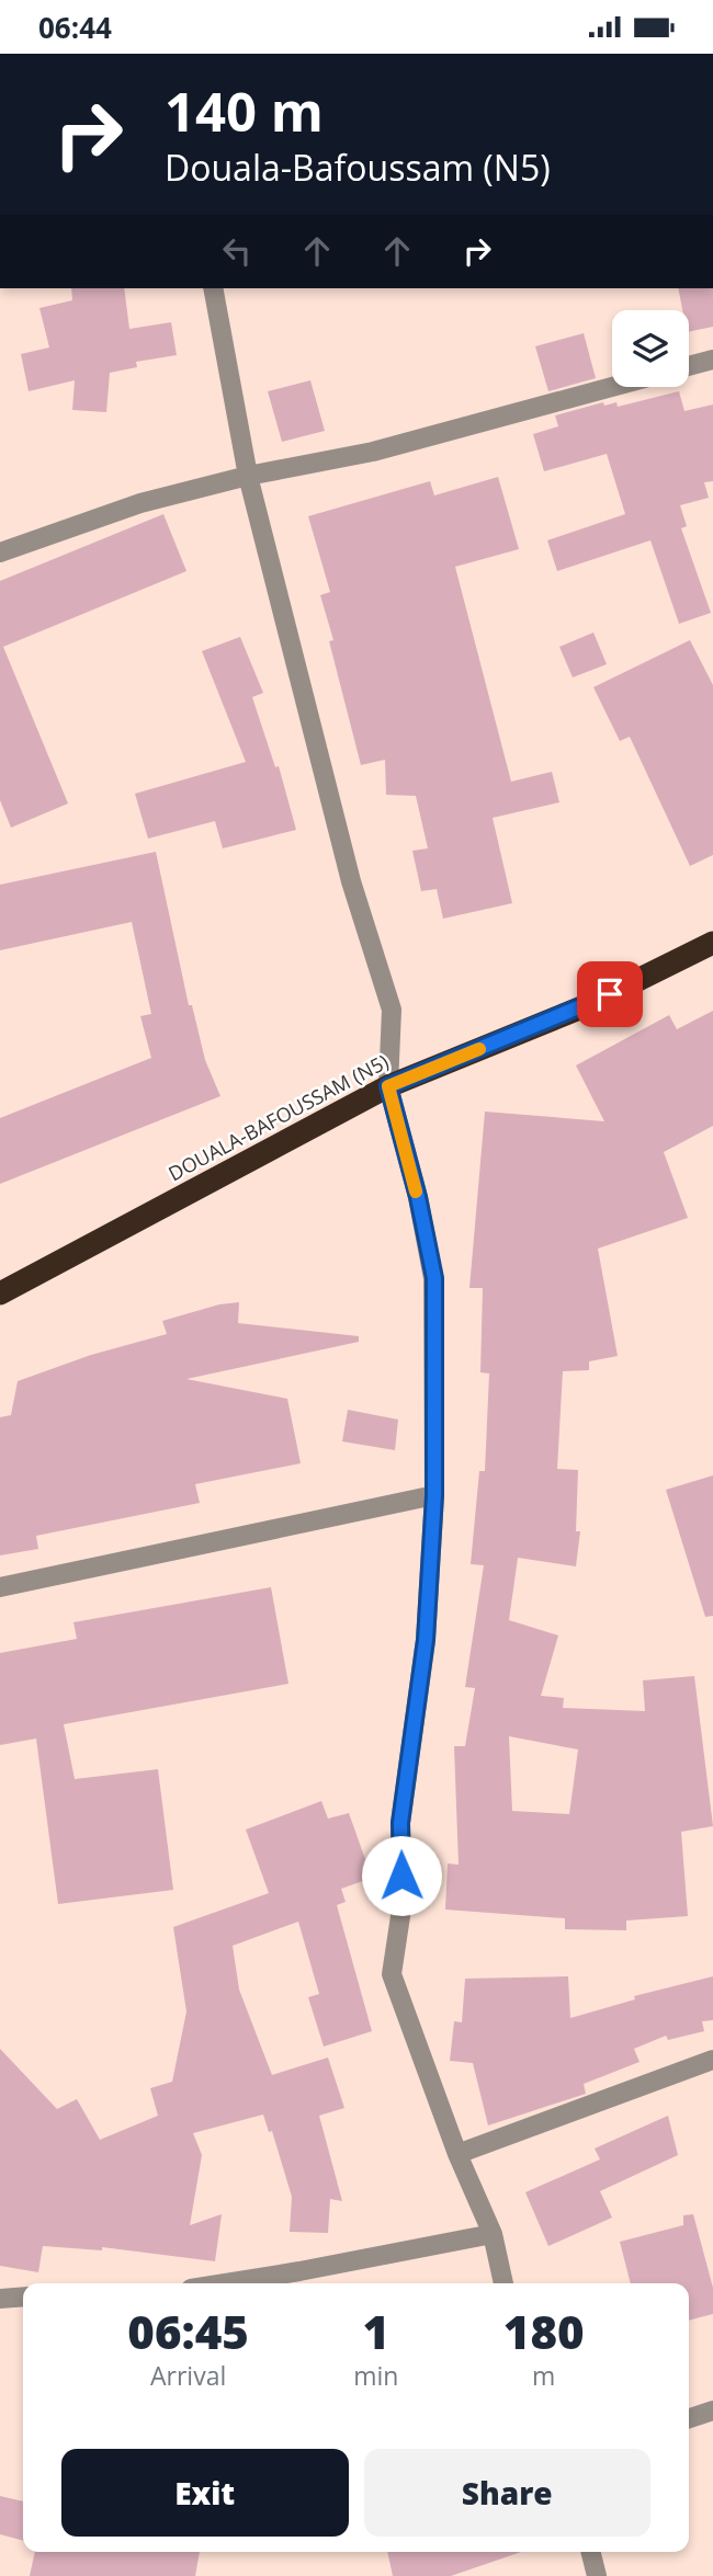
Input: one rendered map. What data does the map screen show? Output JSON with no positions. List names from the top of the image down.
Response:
{
  "streets": {
    "highway": ["DOUALA-BAFOUSSAM (N5)"]
  },
  "page": {
    "status": "06:44",
    "turn": ["140 m", "Douala-Bafoussam (N5)"],
    "eta": [
      "06:45",
      "Arrival",
      "1",
      "min",
      "180",
      "m"
    ],
    "buttons": ["Exit", "Share"]
  }
}
